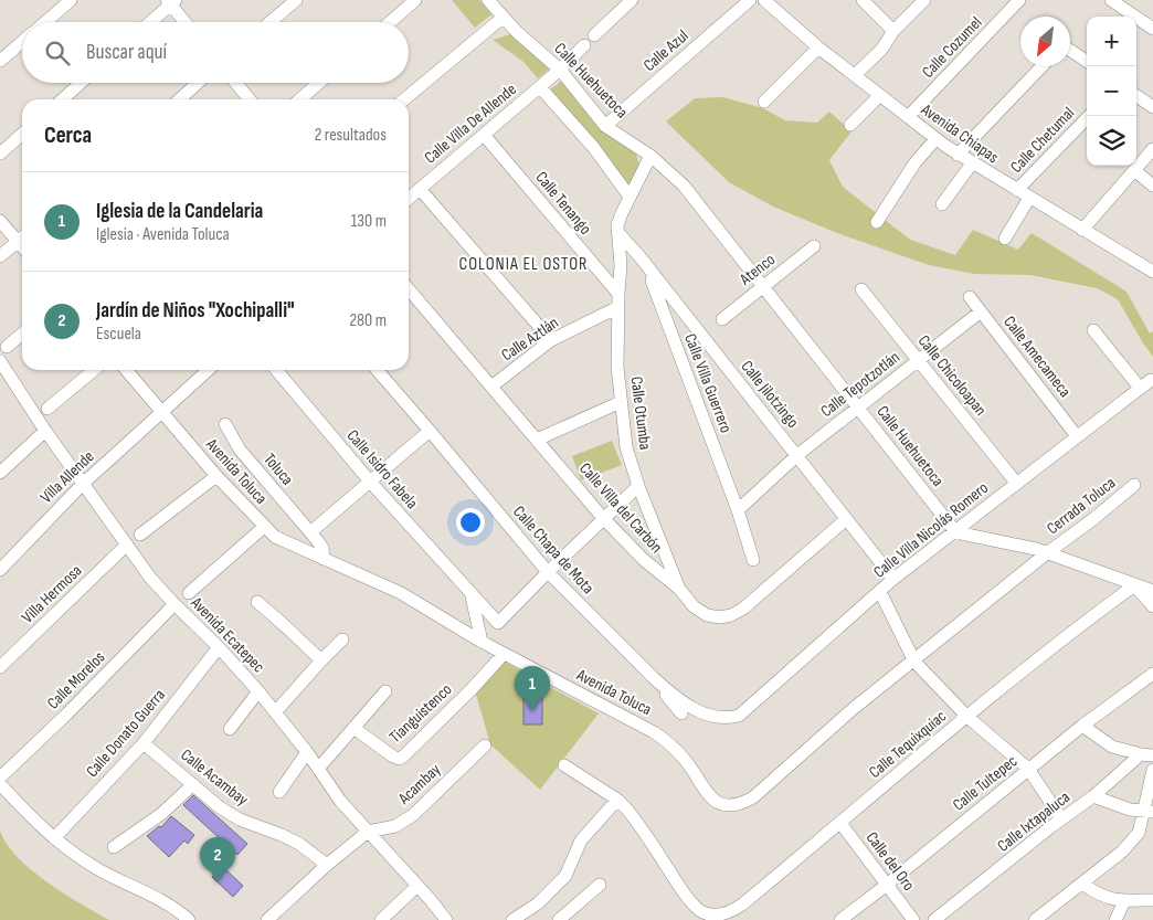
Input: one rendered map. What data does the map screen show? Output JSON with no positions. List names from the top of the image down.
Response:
{
  "streets": {
    "street": [
      "Calle Cozumel",
      "Calle Azul",
      "Calle Huehuetoca",
      "Calle Villa De Allende",
      "Avenida Chiapas",
      "Calle Chetumal",
      "Calle Tenango",
      "Atenco",
      "Calle Aztlán",
      "Calle Amecameca",
      "Calle Chicoloapan",
      "Calle Villa Guerrero",
      "Calle Tepotzotlán",
      "Calle Jilotzingo",
      "Calle Otumba",
      "Toluca",
      "Calle Isidro Fabela",
      "Avenida Toluca",
      "Villa Allende",
      "Cerrada Toluca",
      "Calle Villa del Carbón",
      "Calle Villa Nicolás Romero",
      "Calle Chapa de Mota",
      "Villa Hermosa",
      "Avenida Ecatepec",
      "Calle Morelos",
      "Tianguistenco",
      "Calle Donato Guerra",
      "Calle Tequixquiac",
      "Calle Acambay",
      "Calle Tultepec",
      "Acambay",
      "Calle Ixtapaluca",
      "Calle del Oro"
    ]
  },
  "crossings": [
    ["Calle Cozumel", "Avenida Chiapas"],
    ["Calle Azul", "Calle Huehuetoca"],
    ["Calle Huehuetoca", "Calle Villa De Allende"],
    ["Calle Huehuetoca", "Atenco"],
    ["Calle Huehuetoca", "Calle Tepotzotlán"],
    ["Calle Huehuetoca", "Calle Otumba"],
    ["Calle Huehuetoca", "Calle Villa Nicolás Romero"],
    ["Calle Villa De Allende", "Calle Tenango"],
    ["Avenida Chiapas", "Calle Chetumal"],
    ["Calle Tenango", "Calle Otumba"],
    ["Calle Aztlán", "Calle Otumba"],
    ["Calle Aztlán", "Calle Villa del Carbón"],
    ["Calle Amecameca", "Calle Tepotzotlán"],
    ["Calle Amecameca", "Calle Villa Nicolás Romero"],
    ["Calle Chicoloapan", "Calle Tepotzotlán"],
    ["Calle Chicoloapan", "Calle Villa Nicolás Romero"],
    ["Calle Villa Guerrero", "Calle Tepotzotlán"],
    ["Calle Villa Guerrero", "Calle Jilotzingo"],
    ["Calle Tepotzotlán", "Calle Jilotzingo"],
    ["Calle Jilotzingo", "Calle Otumba"],
    ["Calle Jilotzingo", "Calle Villa del Carbón"],
    ["Calle Jilotzingo", "Calle Villa Nicolás Romero"],
    ["Calle Otumba", "Calle Villa del Carbón"],
    ["Toluca", "Avenida Toluca"],
    ["Calle Isidro Fabela", "Avenida Toluca"],
    ["Calle Isidro Fabela", "Calle Chapa de Mota"],
    ["Avenida Toluca", "Villa Allende"],
    ["Avenida Toluca", "Cerrada Toluca"],
    ["Avenida Toluca", "Tianguistenco"],
    ["Villa Allende", "Avenida Ecatepec"],
    ["Calle Villa Nicolás Romero", "Calle Chapa de Mota"],
    ["Villa Hermosa", "Avenida Ecatepec"],
    ["Avenida Ecatepec", "Calle Morelos"],
    ["Avenida Ecatepec", "Calle Donato Guerra"],
    ["Avenida Ecatepec", "Acambay"],
    ["Calle Donato Guerra", "Calle Acambay"],
    ["Calle Tequixquiac", "Calle del Oro"],
    ["Calle Tultepec", "Calle del Oro"]
  ],
  "districts": ["COLONIA EL OSTOR"],
  "north": "bottom left",
  "page": {
    "map_buttons": ["+", "−"],
    "search": "Buscar aquí",
    "heading": ["Cerca", "2 resultados"],
    "list": [
      {
        "mark": "1",
        "name": "Iglesia de la Candelaria",
        "note": "Iglesia · Avenida Toluca",
        "value": "130 m"
      },
      {
        "mark": "2",
        "name": "Jardín de Niños \"Xochipalli\"",
        "note": "Escuela",
        "value": "280 m"
      }
    ],
    "pins": ["1", "2"]
  }
}
